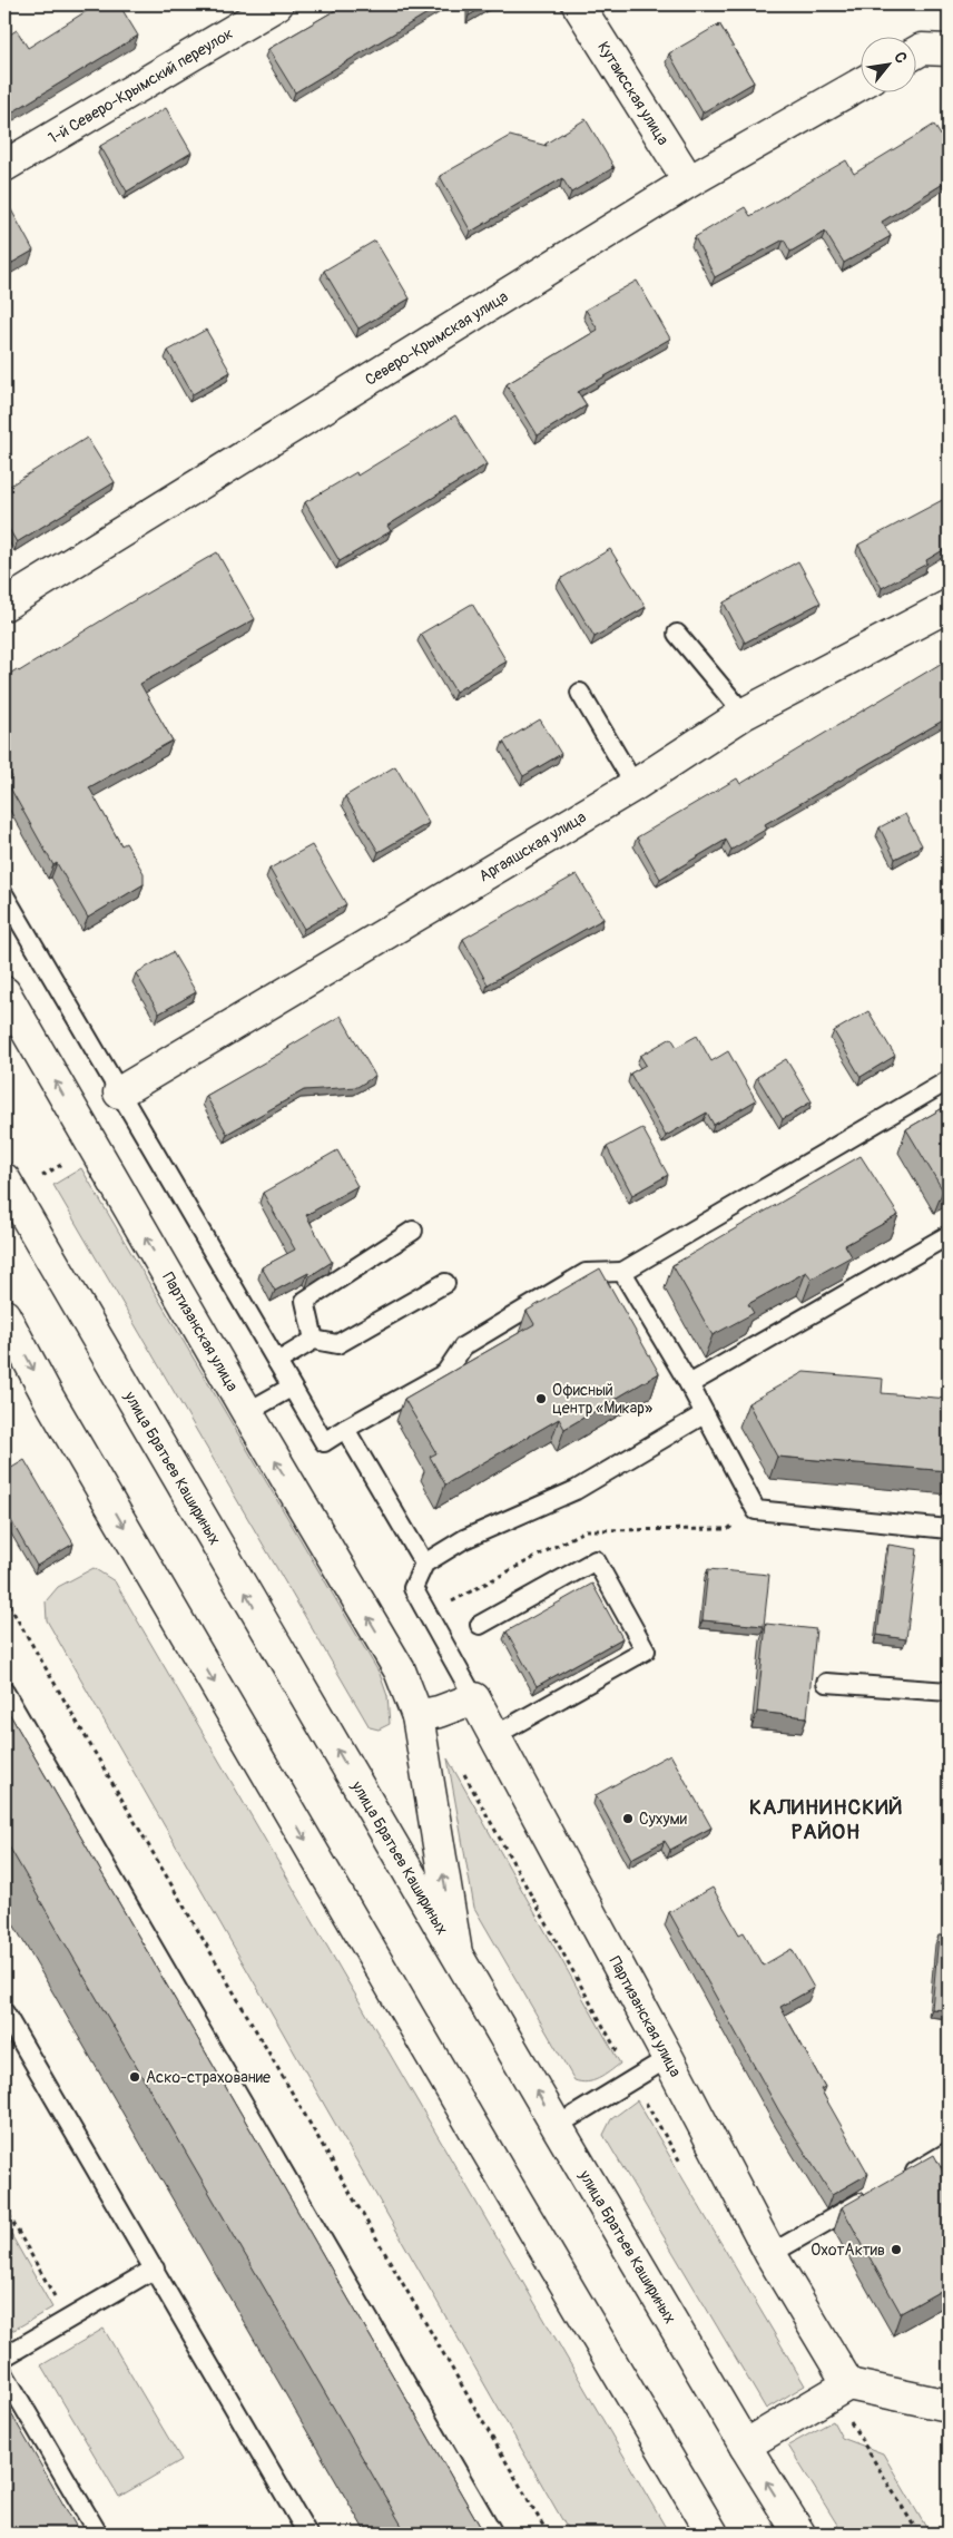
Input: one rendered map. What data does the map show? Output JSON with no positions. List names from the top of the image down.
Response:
{
  "streets": {
    "main road": [
      "1-й Северо-Крымский переулок",
      "Кутаисская улица",
      "Северо-Крымская улица",
      "Аргаяшская улица",
      "Партизанская улица",
      "улица Братьев Кашириных"
    ]
  },
  "crossings": [
    ["Кутаисская улица", "Северо-Крымская улица"],
    ["Партизанская улица", "улица Братьев Кашириных"]
  ],
  "districts": ["КАЛИНИНСКИЙ РАЙОН"],
  "places": [
    "Офисный центр «Микар»",
    "Сухуми",
    "Аско-страхование",
    "ОхотАктив"
  ],
  "north": "top right"
}
